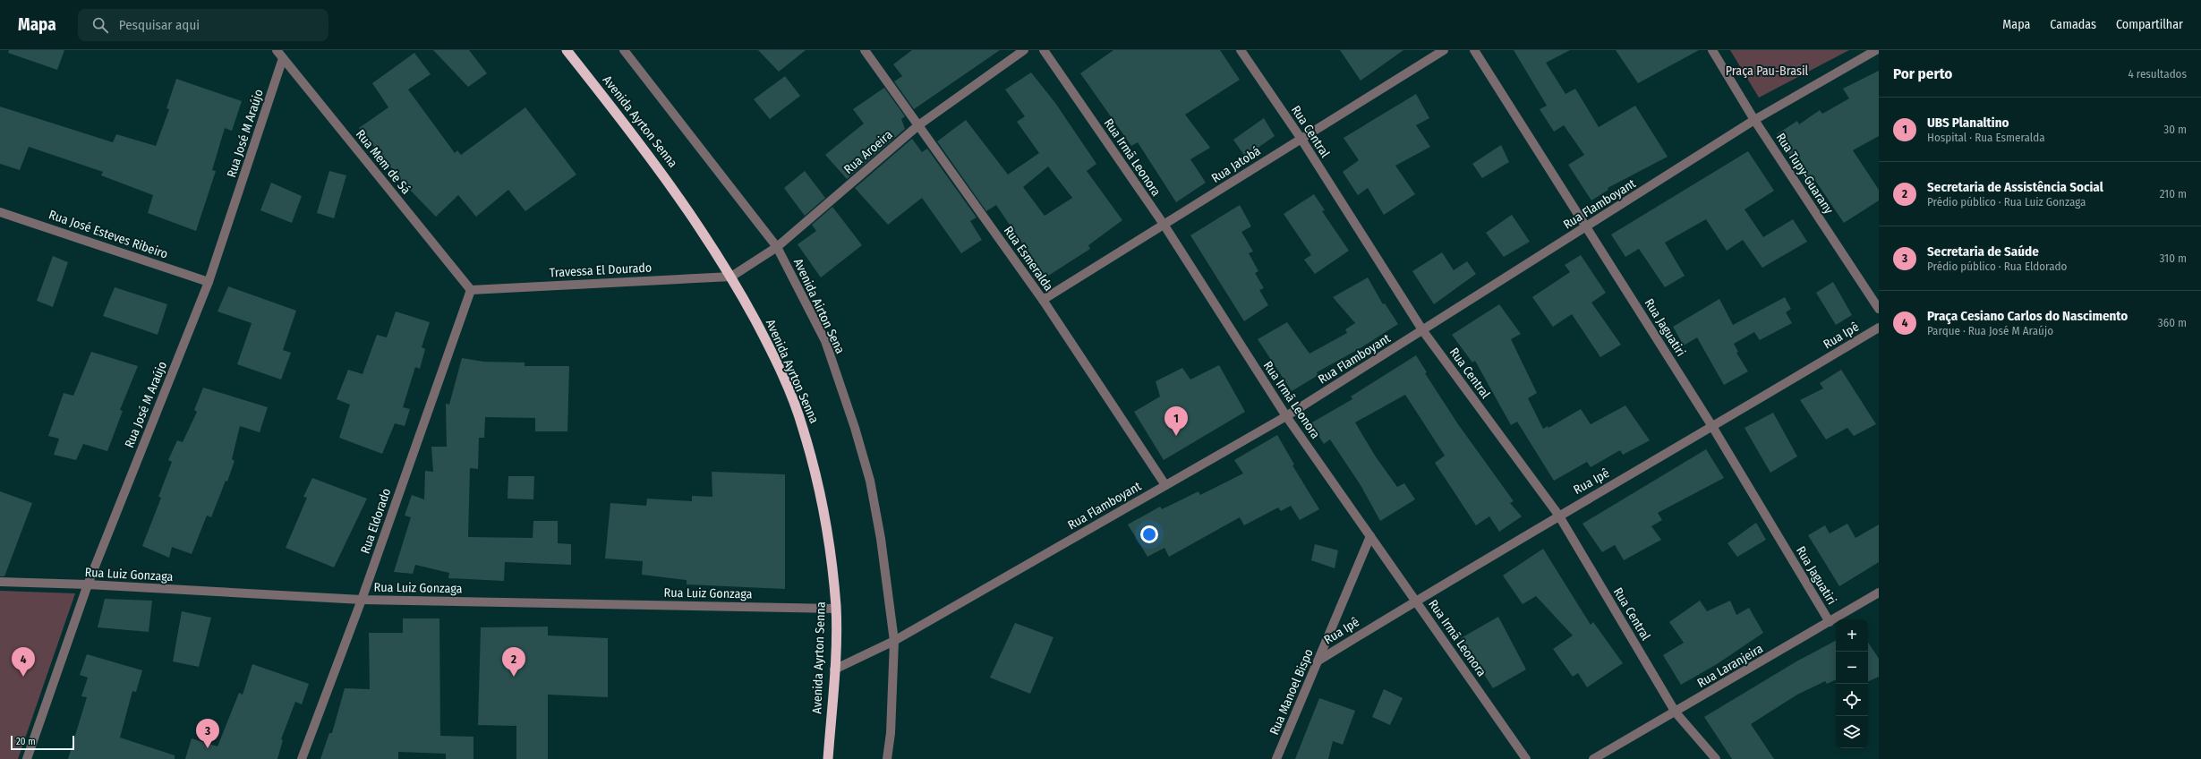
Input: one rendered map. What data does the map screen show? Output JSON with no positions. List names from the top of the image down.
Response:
{
  "streets": {
    "highway": ["Avenida Ayrton Senna"],
    "street": [
      "Rua Central",
      "Rua José M Araújo",
      "Rua Aroeira",
      "Rua Irmã Leonora",
      "Rua Mem de Sá",
      "Rua Jatobá",
      "Rua Tupy-Guarany",
      "Rua Flamboyant",
      "Rua José Esteves Ribeiro",
      "Rua Esmeralda",
      "Travessa El Dourado",
      "Avenida Airton Sena",
      "Rua Jaguatiri",
      "Rua Ipê",
      "Rua Eldorado",
      "Rua Luiz Gonzaga",
      "Rua Laranjeira",
      "Rua Manoel Bispo"
    ]
  },
  "crossings": [
    ["Avenida Ayrton Senna", "Rua Aroeira"],
    ["Avenida Ayrton Senna", "Rua Flamboyant"],
    ["Avenida Ayrton Senna", "Travessa El Dourado"],
    ["Avenida Ayrton Senna", "Rua Luiz Gonzaga"],
    ["Rua Central", "Rua Jatobá"],
    ["Rua Central", "Rua Flamboyant"],
    ["Rua Central", "Rua Ipê"],
    ["Rua Central", "Rua Laranjeira"],
    ["Rua José M Araújo", "Rua Mem de Sá"],
    ["Rua José M Araújo", "Rua José Esteves Ribeiro"],
    ["Rua José M Araújo", "Rua Luiz Gonzaga"],
    ["Rua Aroeira", "Rua Esmeralda"],
    ["Rua Aroeira", "Travessa El Dourado"],
    ["Rua Aroeira", "Avenida Airton Sena"],
    ["Rua Irmã Leonora", "Rua Jatobá"],
    ["Rua Irmã Leonora", "Rua Flamboyant"],
    ["Rua Irmã Leonora", "Rua Ipê"],
    ["Rua Irmã Leonora", "Rua Manoel Bispo"],
    ["Rua Mem de Sá", "Travessa El Dourado"],
    ["Rua Mem de Sá", "Rua Eldorado"],
    ["Rua Jatobá", "Rua Esmeralda"],
    ["Rua Tupy-Guarany", "Rua Flamboyant"],
    ["Rua Flamboyant", "Rua Esmeralda"],
    ["Rua Flamboyant", "Avenida Airton Sena"],
    ["Rua Flamboyant", "Rua Jaguatiri"],
    ["Travessa El Dourado", "Rua Eldorado"],
    ["Rua Jaguatiri", "Rua Ipê"],
    ["Rua Jaguatiri", "Rua Laranjeira"],
    ["Rua Ipê", "Rua Manoel Bispo"],
    ["Rua Eldorado", "Rua Luiz Gonzaga"]
  ],
  "parks": ["Praça Pau-Brasil"],
  "scale_bar": "20 m",
  "page": {
    "header": "Mapa",
    "search": "Pesquisar aqui",
    "nav": ["Mapa", "Camadas", "Compartilhar"],
    "heading": ["Por perto", "4 resultados"],
    "list": [
      {
        "mark": "1",
        "name": "UBS Planaltino",
        "note": "Hospital · Rua Esmeralda",
        "value": "30 m"
      },
      {
        "mark": "2",
        "name": "Secretaria de Assistência Social",
        "note": "Prédio público · Rua Luiz Gonzaga",
        "value": "210 m"
      },
      {
        "mark": "3",
        "name": "Secretaria de Saúde",
        "note": "Prédio público · Rua Eldorado",
        "value": "310 m"
      },
      {
        "mark": "4",
        "name": "Praça Cesiano Carlos do Nascimento",
        "note": "Parque · Rua José M Araújo",
        "value": "360 m"
      }
    ],
    "pins": [
      "1",
      "2",
      "4",
      "3"
    ],
    "map_buttons": ["+", "−"],
    "scale": "20 m"
  }
}
